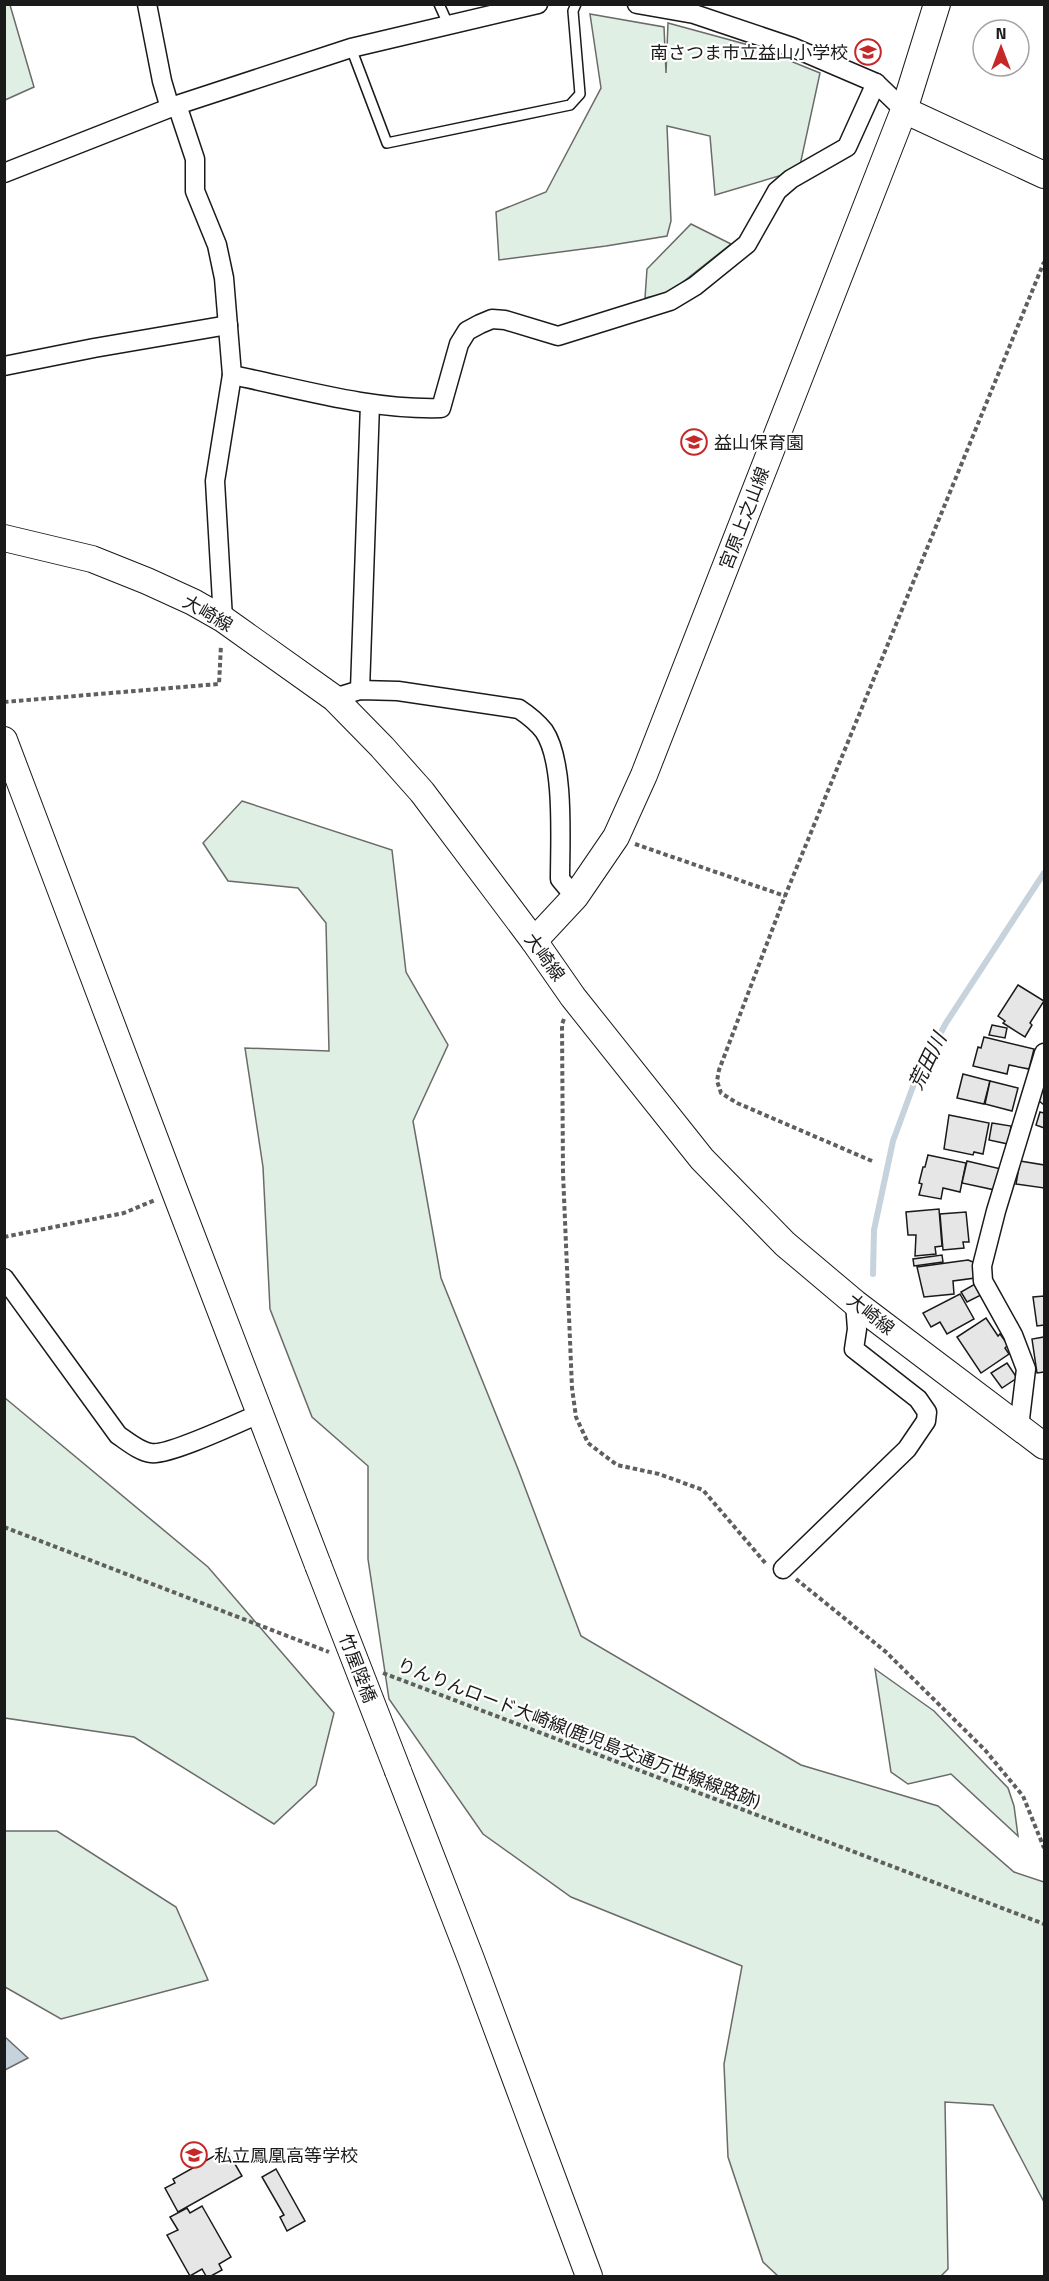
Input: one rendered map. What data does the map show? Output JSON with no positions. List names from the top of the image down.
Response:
{
  "streets": {
    "street": ["宮原上之山線", "大崎線", "竹屋陸橋"],
    "path": ["りんりんロード大崎線(鹿児島交通万世線線路跡)"]
  },
  "crossings": [
    ["宮原上之山線", "大崎線"]
  ],
  "water": ["荒田川"],
  "places": {
    "school or university": ["南さつま市立益山小学校", "益山保育園", "私立鳳凰高等学校"]
  },
  "north": "top"
}
